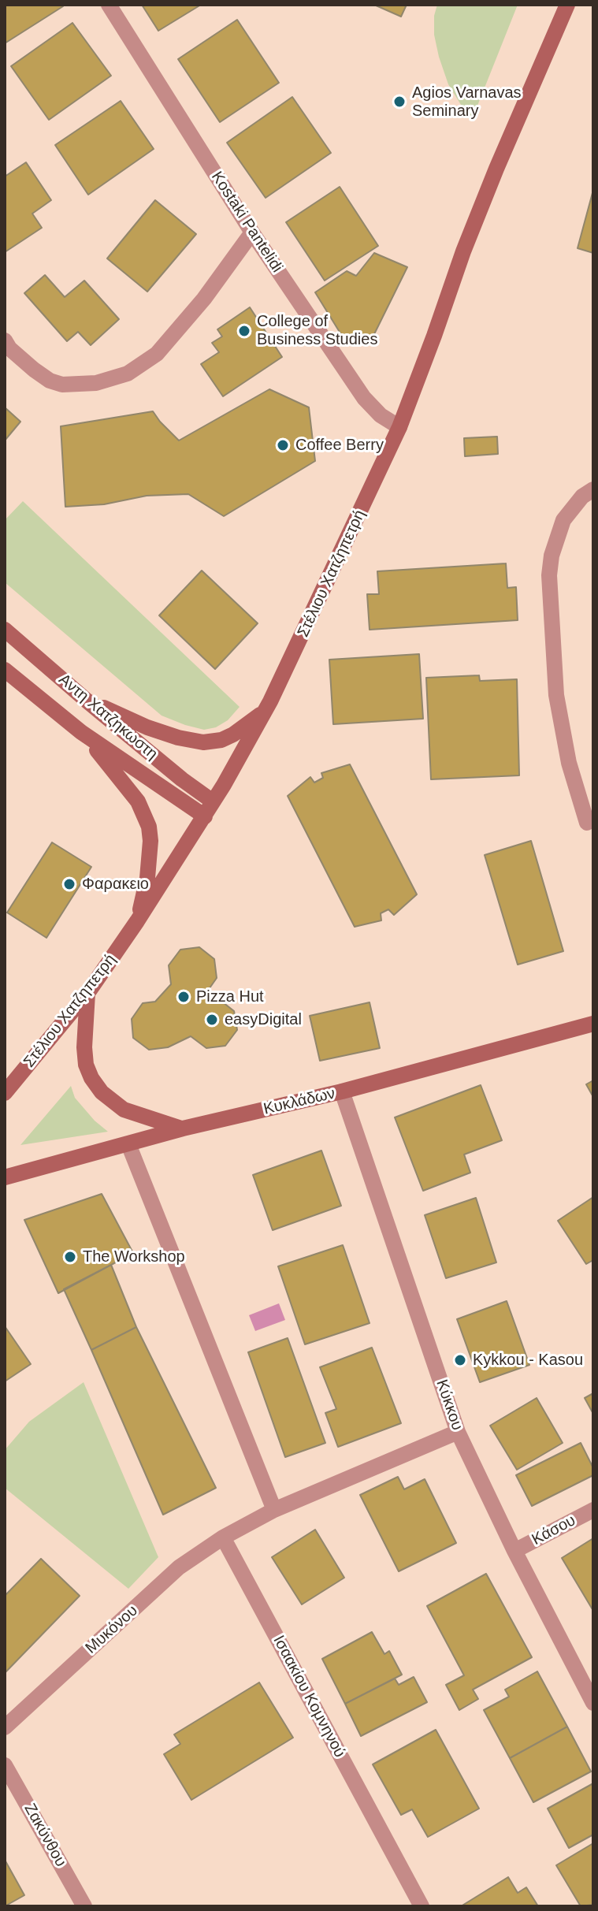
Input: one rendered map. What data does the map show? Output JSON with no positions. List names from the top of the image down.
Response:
{
  "streets": {
    "main road": ["Στέλιου Χατζηπετρή", "Αντη Χατζηκωστη", "Κυκλάδων"],
    "street": [
      "Kostaki Pantelidi",
      "Κύκκου",
      "Κάσου",
      "Μυκόνου",
      "Ισαακίου Κομνηνού",
      "Ζακύνθου"
    ]
  },
  "crossings": [
    ["Kostaki Pantelidi", "Στέλιου Χατζηπετρή"],
    ["Στέλιου Χατζηπετρή", "Αντη Χατζηκωστη"],
    ["Κυκλάδων", "Κύκκου"],
    ["Κύκκου", "Κάσου"],
    ["Μυκόνου", "Ισαακίου Κομνηνού"]
  ],
  "places": [
    "Agios Varnavas Seminary",
    "College of Business Studies",
    "Coffee Berry",
    "Φαρακειο",
    "Pizza Hut",
    "easyDigital",
    "The Workshop",
    "Kykkou - Kasou"
  ]
}
